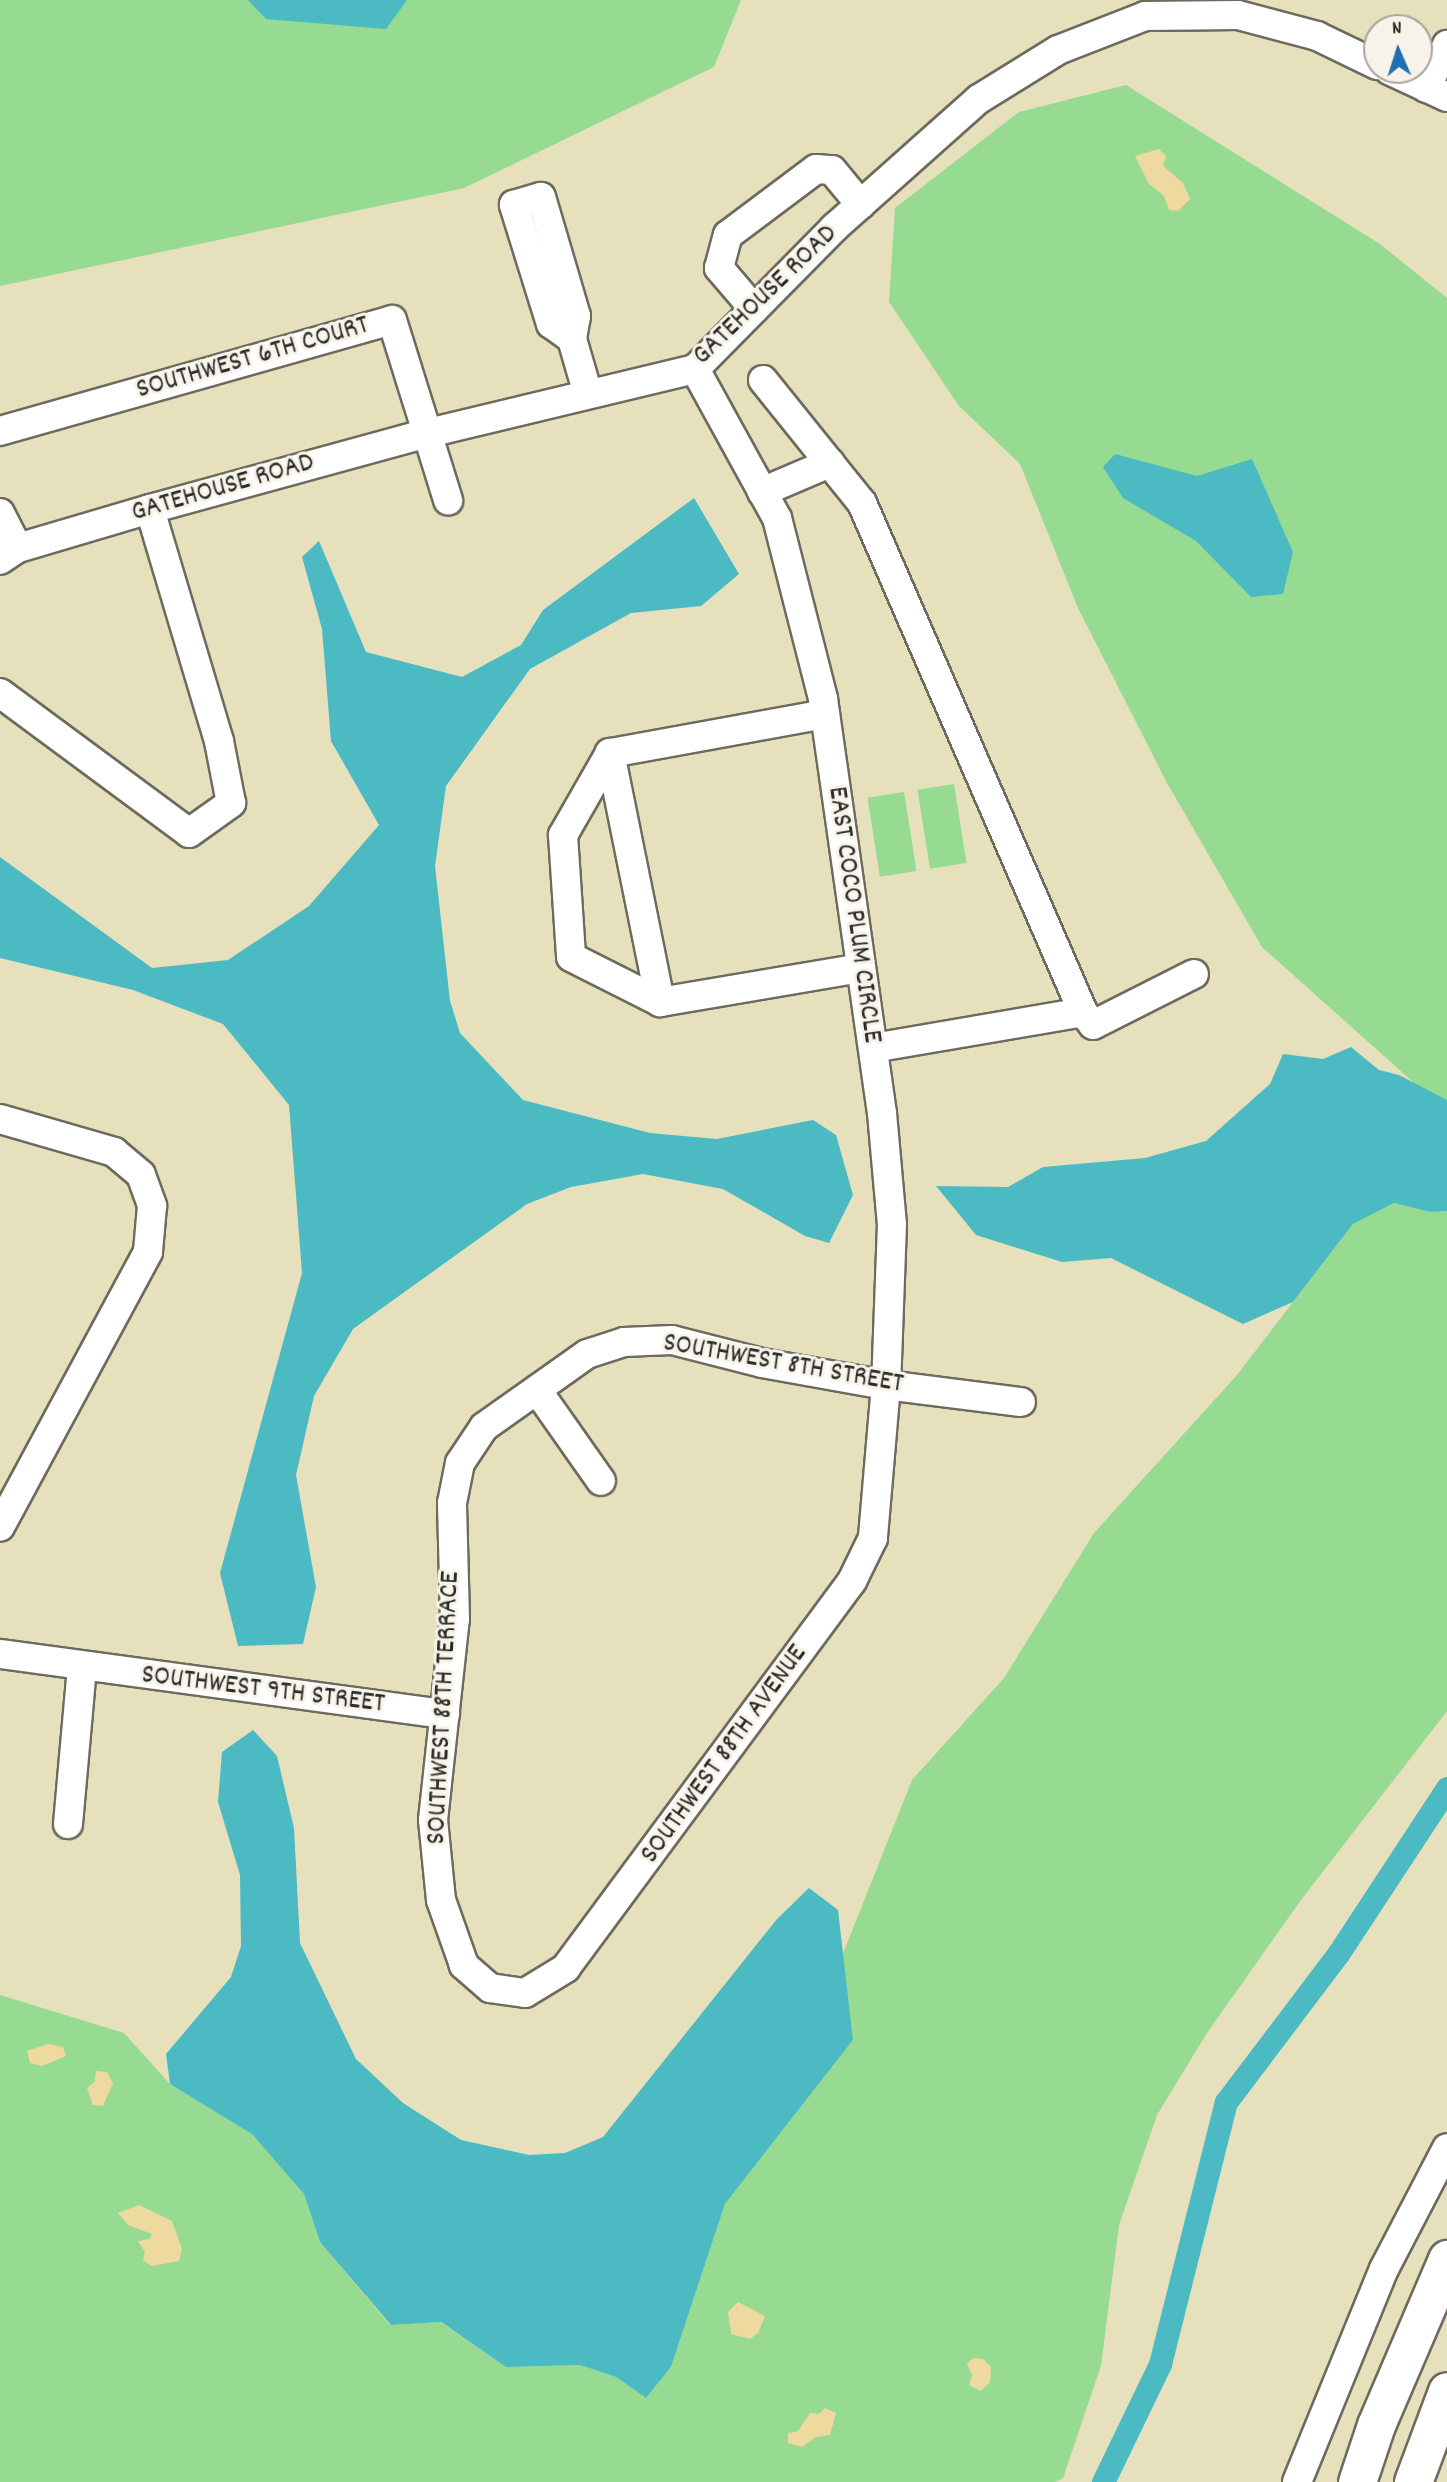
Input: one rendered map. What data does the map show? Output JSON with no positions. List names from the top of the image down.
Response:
{
  "streets": {
    "street": [
      "GATEHOUSE ROAD",
      "SOUTHWEST 6TH COURT",
      "EAST COCO PLUM CIRCLE",
      "SOUTHWEST 8TH STREET",
      "SOUTHWEST 9TH STREET",
      "SOUTHWEST 88TH TERRACE",
      "SOUTHWEST 88TH AVENUE"
    ]
  },
  "crossings": [
    ["GATEHOUSE ROAD", "SOUTHWEST 6TH COURT"],
    ["GATEHOUSE ROAD", "EAST COCO PLUM CIRCLE"],
    ["EAST COCO PLUM CIRCLE", "SOUTHWEST 8TH STREET"],
    ["EAST COCO PLUM CIRCLE", "SOUTHWEST 88TH AVENUE"],
    ["SOUTHWEST 8TH STREET", "SOUTHWEST 88TH TERRACE"],
    ["SOUTHWEST 9TH STREET", "SOUTHWEST 88TH TERRACE"],
    ["SOUTHWEST 88TH TERRACE", "SOUTHWEST 88TH AVENUE"]
  ],
  "north": "top"
}
